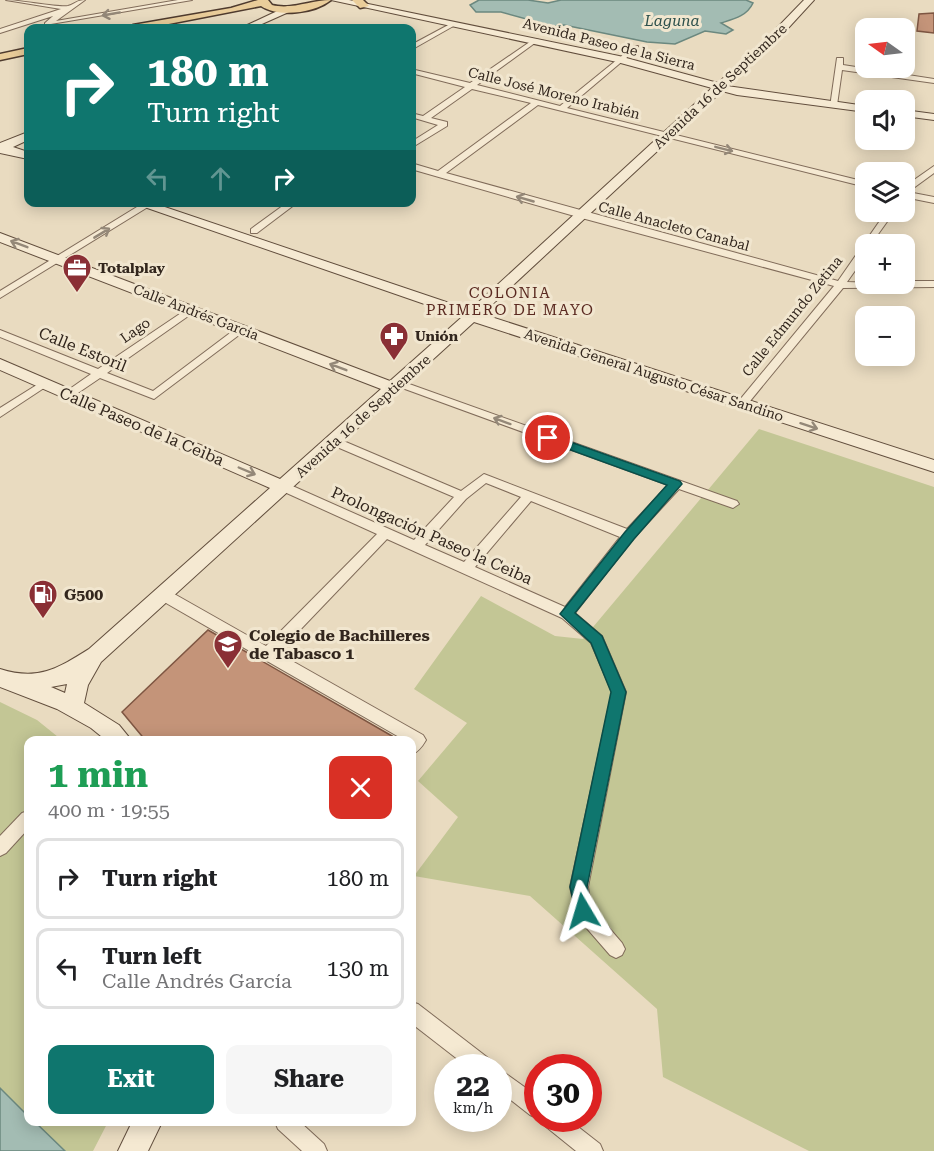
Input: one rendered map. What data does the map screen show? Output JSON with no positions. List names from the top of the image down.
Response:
{
  "streets": {
    "main road": [
      "Avenida Paseo de la Sierra",
      "Avenida 16 de Septiembre",
      "Calle Andrés García",
      "Avenida General Augusto César Sandino",
      "Calle Paseo de la Ceiba"
    ],
    "street": [
      "Calle José Moreno Irabién",
      "Calle Anacleto Canabal",
      "Calle Edmundo Zetina",
      "Lago",
      "Calle Estoril",
      "Prolongación Paseo la Ceiba"
    ]
  },
  "crossings": [
    ["Avenida Paseo de la Sierra", "Avenida 16 de Septiembre"],
    ["Avenida 16 de Septiembre", "Calle José Moreno Irabién"],
    ["Avenida 16 de Septiembre", "Calle Anacleto Canabal"],
    ["Avenida 16 de Septiembre", "Calle Andrés García"],
    ["Avenida 16 de Septiembre", "Avenida General Augusto César Sandino"],
    ["Avenida 16 de Septiembre", "Calle Paseo de la Ceiba"],
    ["Avenida 16 de Septiembre", "Prolongación Paseo la Ceiba"],
    ["Calle Anacleto Canabal", "Calle Edmundo Zetina"],
    ["Calle Andrés García", "Lago"],
    ["Calle Andrés García", "Calle Estoril"],
    ["Calle Edmundo Zetina", "Avenida General Augusto César Sandino"],
    ["Lago", "Calle Estoril"],
    ["Lago", "Calle Paseo de la Ceiba"],
    ["Calle Paseo de la Ceiba", "Prolongación Paseo la Ceiba"]
  ],
  "one_way": ["Calle José Moreno Irabién", "Calle Andrés García", "Calle Paseo de la Ceiba"],
  "districts": ["COLONIA PRIMERO DE MAYO"],
  "water": ["Laguna"],
  "places": {
    "office": ["Totalplay"],
    "pharmacy": ["Unión"],
    "fuel station": ["G500"],
    "school or university": ["Colegio de Bachilleres de Tabasco 1"]
  },
  "north": "left",
  "page": {
    "map_buttons": ["+", "−"],
    "turn": ["180 m", "Turn right"],
    "heading": ["1 min", "400 m · 19:55"],
    "list": [
      {
        "name": "Turn right",
        "value": "180 m"
      },
      {
        "name": "Turn left",
        "note": "Calle Andrés García",
        "value": "130 m"
      }
    ],
    "buttons": ["Exit", "Share"],
    "speed": "22 km/h",
    "limit": "30"
  }
}
